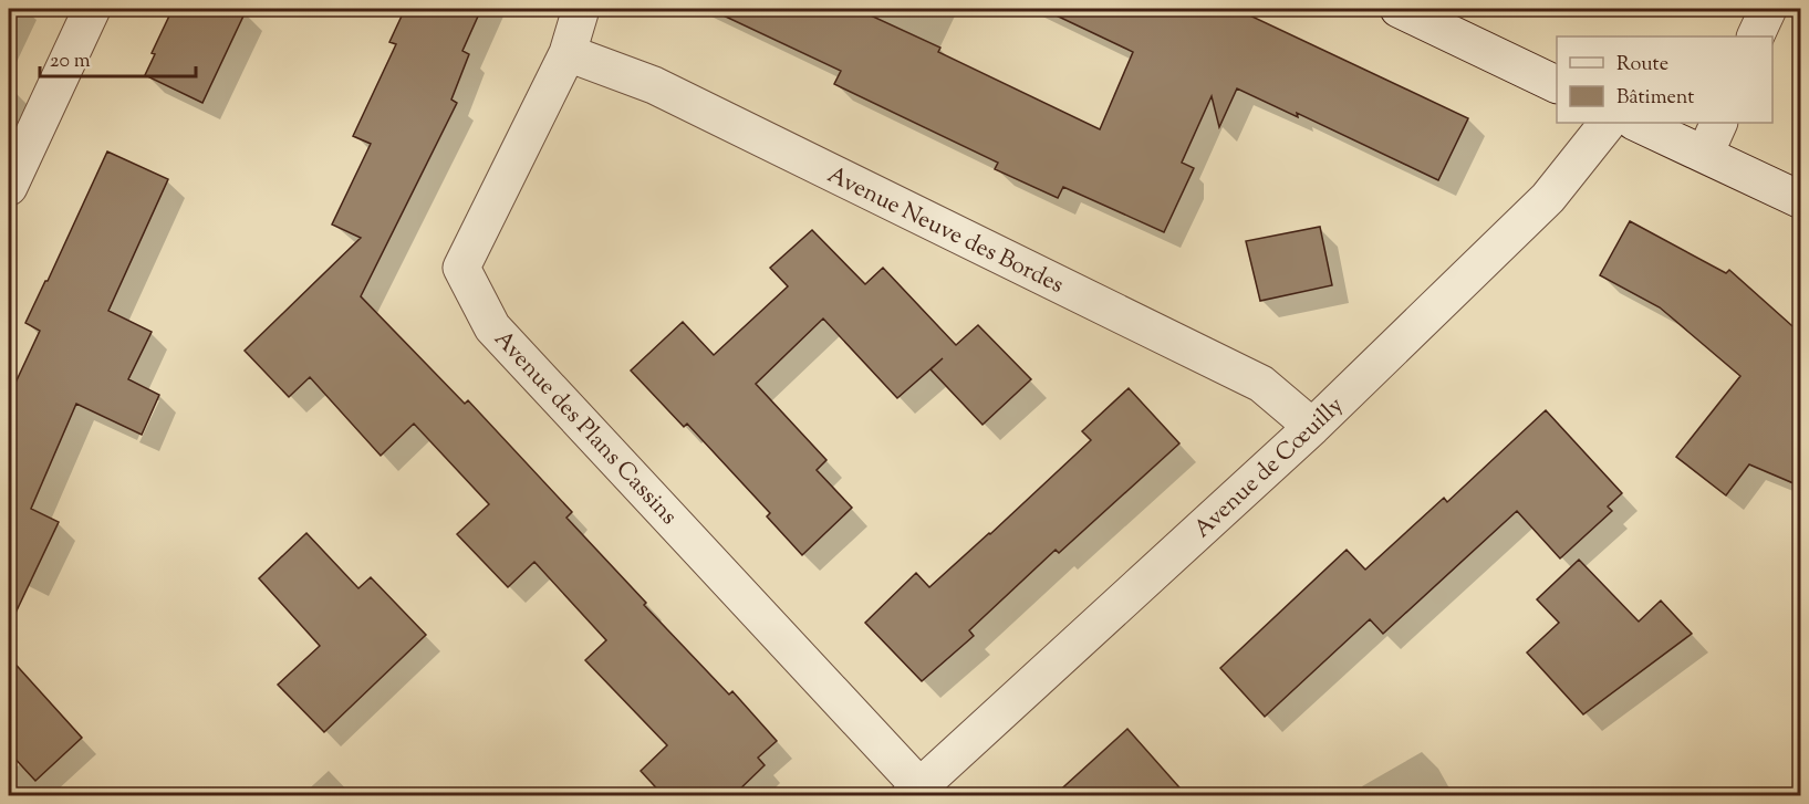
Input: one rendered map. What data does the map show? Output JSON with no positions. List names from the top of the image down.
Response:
{
  "streets": {
    "street": ["Avenue Neuve des Bordes", "Avenue des Plans Cassins", "Avenue de Cœuilly"]
  },
  "crossings": [
    ["Avenue Neuve des Bordes", "Avenue des Plans Cassins"],
    ["Avenue Neuve des Bordes", "Avenue de Cœuilly"],
    ["Avenue des Plans Cassins", "Avenue de Cœuilly"]
  ],
  "legend": ["Route", "Bâtiment"],
  "scale_bar": "20 m"
}
